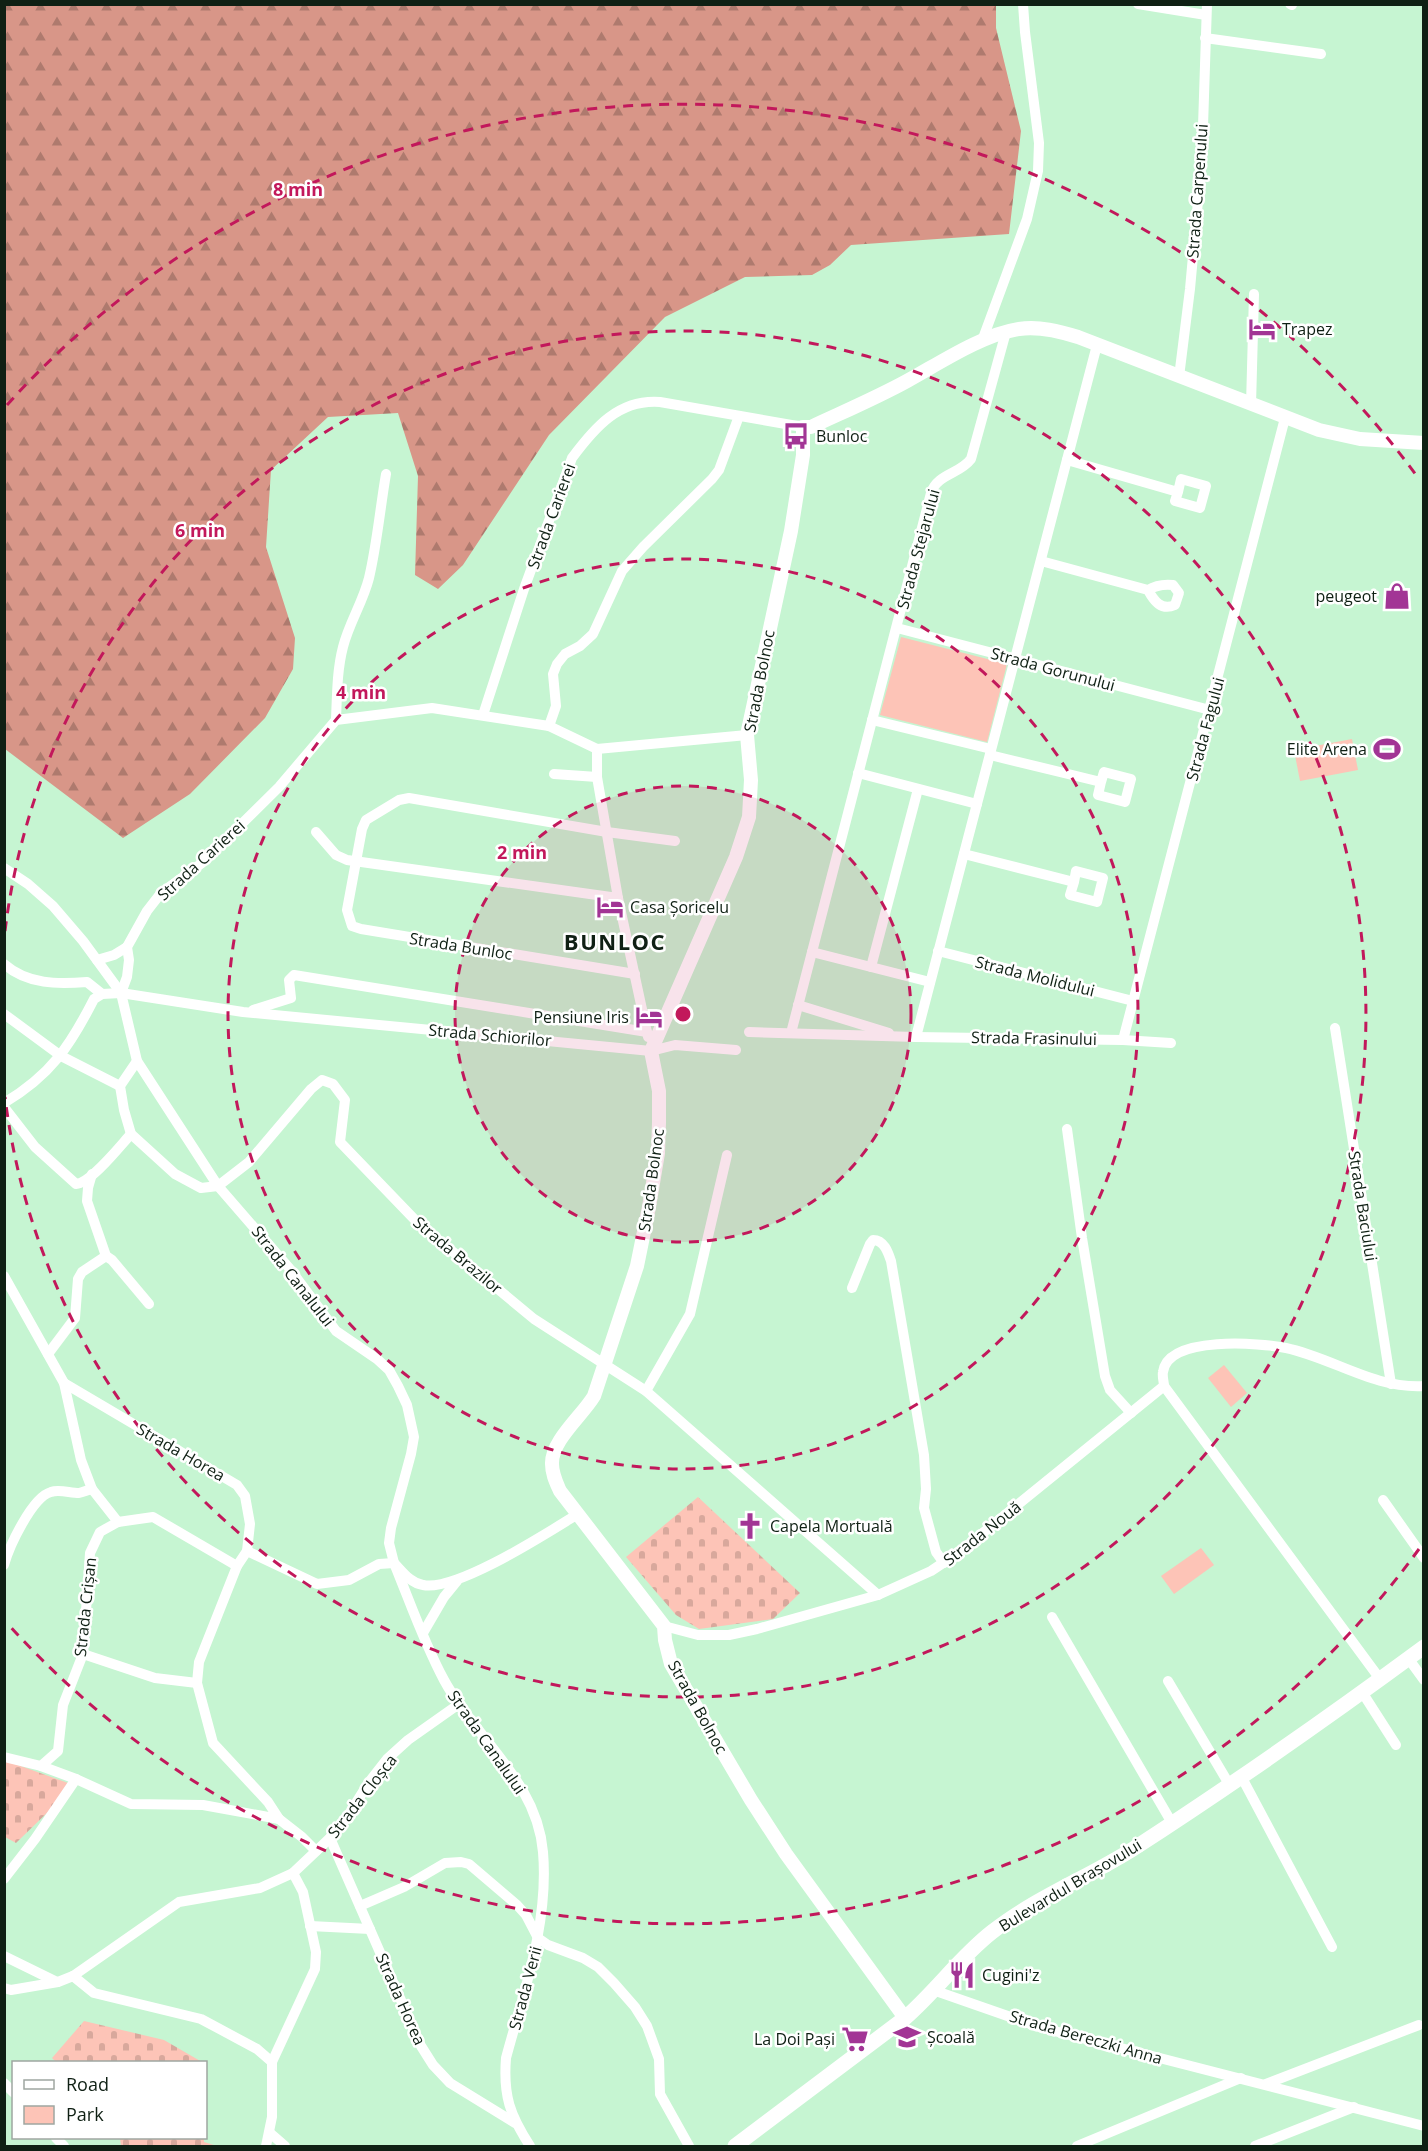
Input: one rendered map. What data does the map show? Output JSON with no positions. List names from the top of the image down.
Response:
{
  "streets": {
    "main road": ["Bulevardul Brașovului"],
    "street": [
      "Strada Carpenului",
      "Strada Carierei",
      "Strada Stejarului",
      "Strada Gorunului",
      "Strada Bolnoc",
      "Strada Fagului",
      "Strada Bunloc",
      "Strada Molidului",
      "Strada Schiorilor",
      "Strada Frasinului",
      "Strada Baciului",
      "Strada Brazilor",
      "Strada Canalului",
      "Strada Horea",
      "Strada Nouă",
      "Strada Crișan",
      "Strada Cloșca",
      "Strada Verii",
      "Strada Bereczki Anna"
    ]
  },
  "crossings": [
    ["Strada Carierei", "Strada Bolnoc"],
    ["Strada Stejarului", "Strada Gorunului"],
    ["Strada Stejarului", "Strada Frasinului"],
    ["Strada Gorunului", "Strada Fagului"],
    ["Strada Bolnoc", "Strada Schiorilor"],
    ["Strada Bolnoc", "Strada Brazilor"],
    ["Strada Bolnoc", "Strada Nouă"],
    ["Strada Bolnoc", "Bulevardul Brașovului"],
    ["Strada Fagului", "Strada Molidului"],
    ["Strada Fagului", "Strada Frasinului"],
    ["Strada Schiorilor", "Strada Canalului"],
    ["Strada Brazilor", "Strada Canalului"],
    ["Strada Brazilor", "Strada Nouă"],
    ["Strada Canalului", "Strada Cloșca"],
    ["Strada Canalului", "Strada Verii"],
    ["Strada Horea", "Strada Cloșca"],
    ["Strada Horea", "Strada Verii"],
    ["Bulevardul Brașovului", "Strada Bereczki Anna"]
  ],
  "districts": ["BUNLOC"],
  "places": {
    "hotel": ["Trapez", "Casa Șoricelu", "Pensiune Iris"],
    "bus stop": ["Bunloc"],
    "shop": ["peugeot"],
    "sports": ["Elite Arena"],
    "church": ["Capela Mortuală"],
    "restaurant": ["Cugini'z"],
    "school or university": ["Școală"],
    "supermarket": ["La Doi Pași"]
  },
  "legend": ["Road", "Park"],
  "rings": [
    "8 min",
    "6 min",
    "4 min",
    "2 min"
  ]
}
